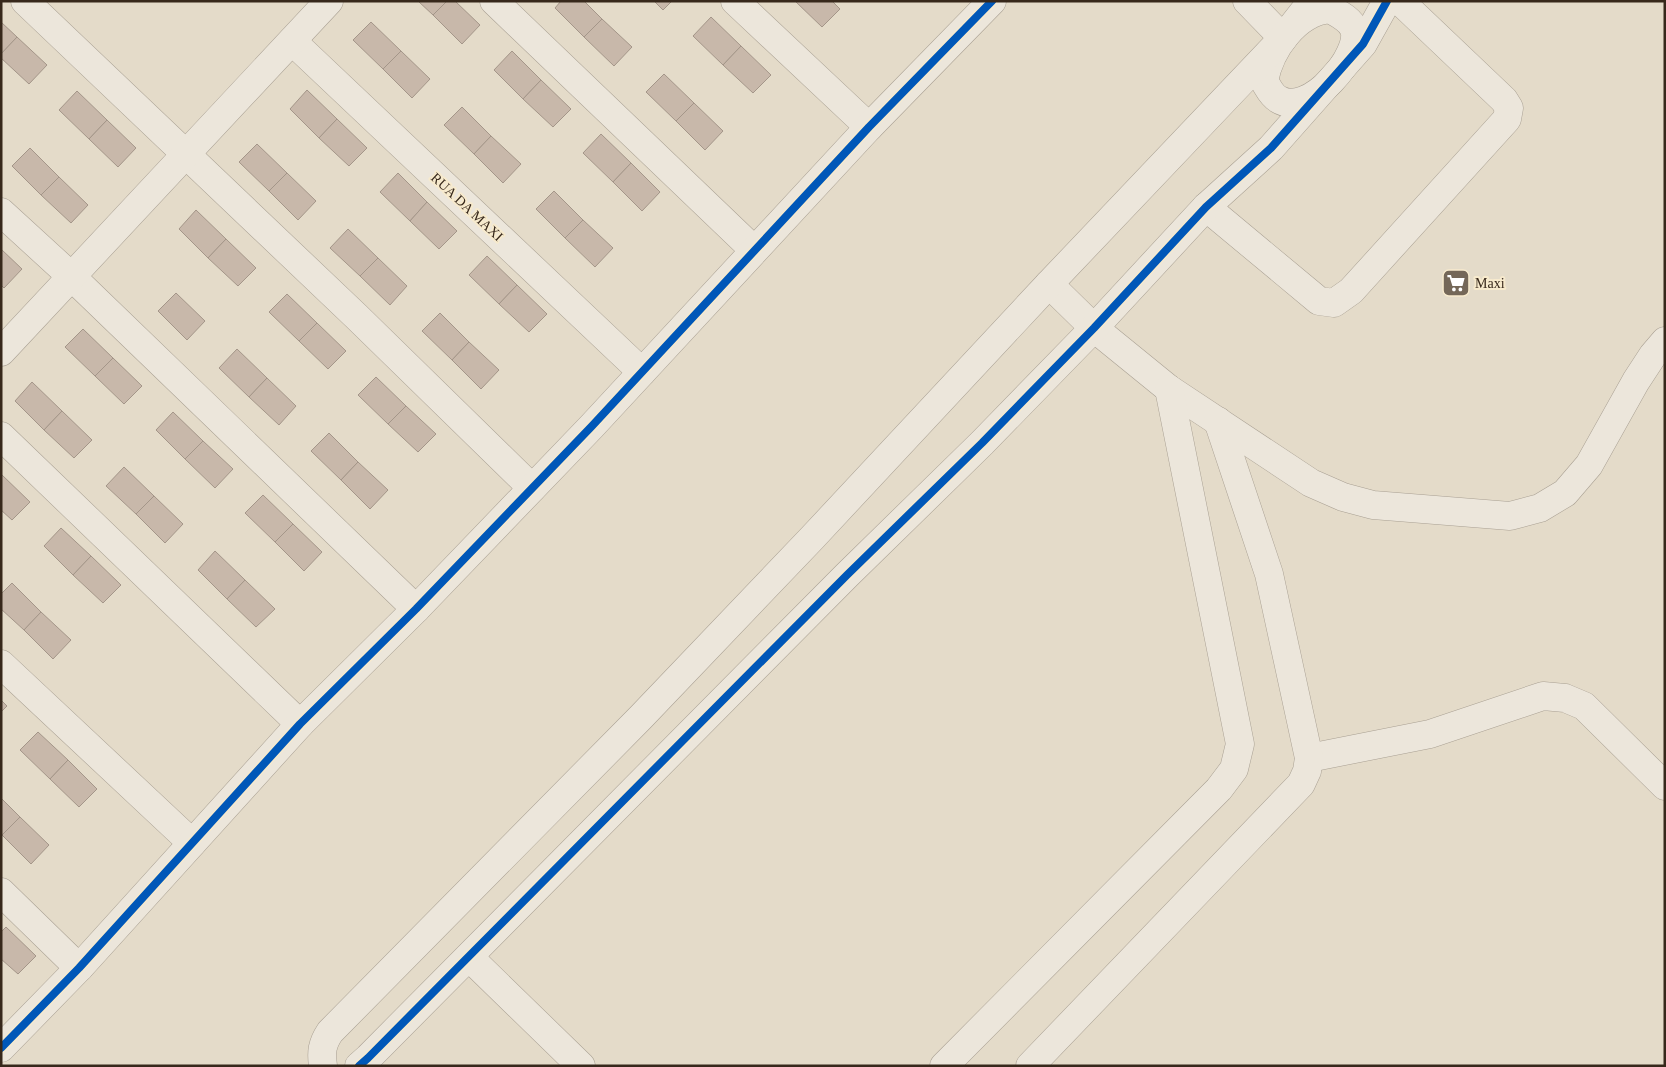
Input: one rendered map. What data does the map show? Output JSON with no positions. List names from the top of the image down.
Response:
{
  "streets": {
    "street": ["RUA DA MAXI"]
  },
  "places": {
    "supermarket": ["Maxi"]
  }
}
